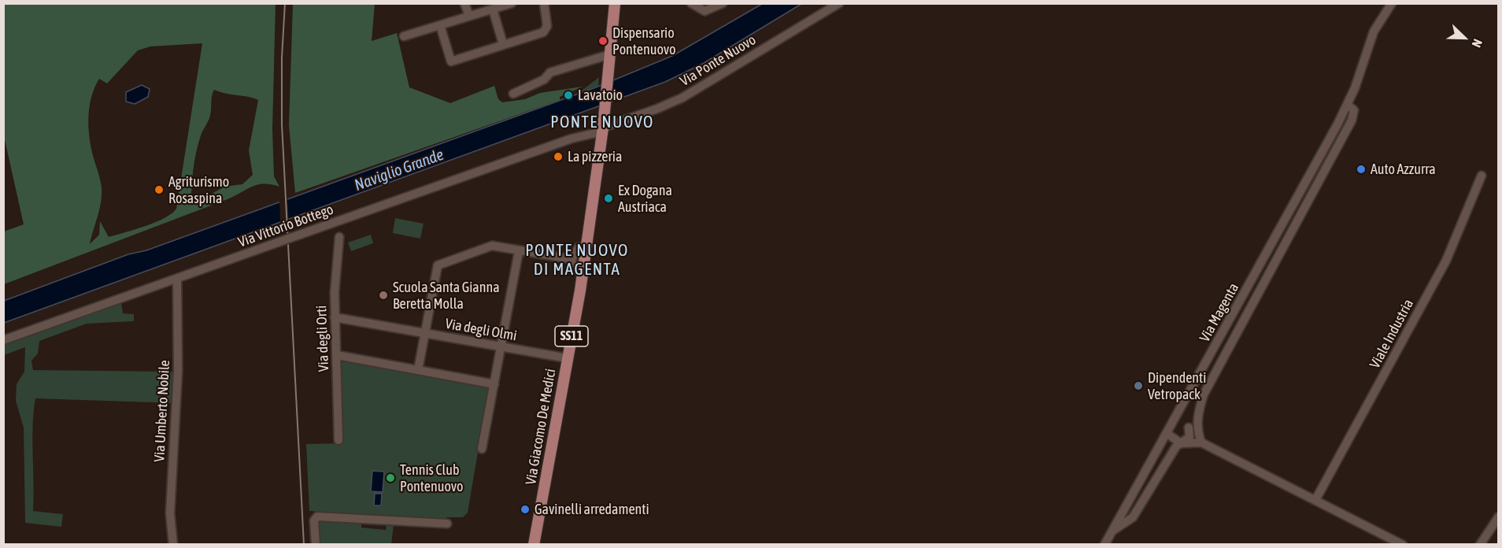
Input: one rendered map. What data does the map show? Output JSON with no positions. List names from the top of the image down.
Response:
{
  "streets": {
    "main road": ["SS11", "Via Giacomo De Medici"],
    "street": [
      "Via Ponte Nuovo",
      "Via Vittorio Bottego",
      "Via Magenta",
      "Via degli Olmi",
      "Viale Industria",
      "Via degli Orti",
      "Via Umberto Nobile"
    ]
  },
  "crossings": [
    ["Via Ponte Nuovo", "Via Vittorio Bottego"],
    ["Via Ponte Nuovo", "SS11"],
    ["Via Ponte Nuovo", "Via Giacomo De Medici"],
    ["Via Vittorio Bottego", "SS11"],
    ["Via Vittorio Bottego", "Via Umberto Nobile"],
    ["Via Vittorio Bottego", "Via Giacomo De Medici"],
    ["Via degli Olmi", "Via degli Orti"],
    ["Via degli Olmi", "Via Giacomo De Medici"],
    ["SS11", "Via Giacomo De Medici"]
  ],
  "districts": ["PONTE NUOVO", "PONTE NUOVO DI MAGENTA"],
  "water": ["Naviglio Grande"],
  "places": [
    "Dispensario Pontenuovo",
    "Lavatoio",
    "La pizzeria",
    "Auto Azzurra",
    "Agriturismo Rosaspina",
    "Ex Dogana Austriaca",
    "Scuola Santa Gianna Beretta Molla",
    "Dipendenti Vetropack",
    "Tennis Club Pontenuovo",
    "Gavinelli arredamenti"
  ],
  "north": "bottom right"
}
